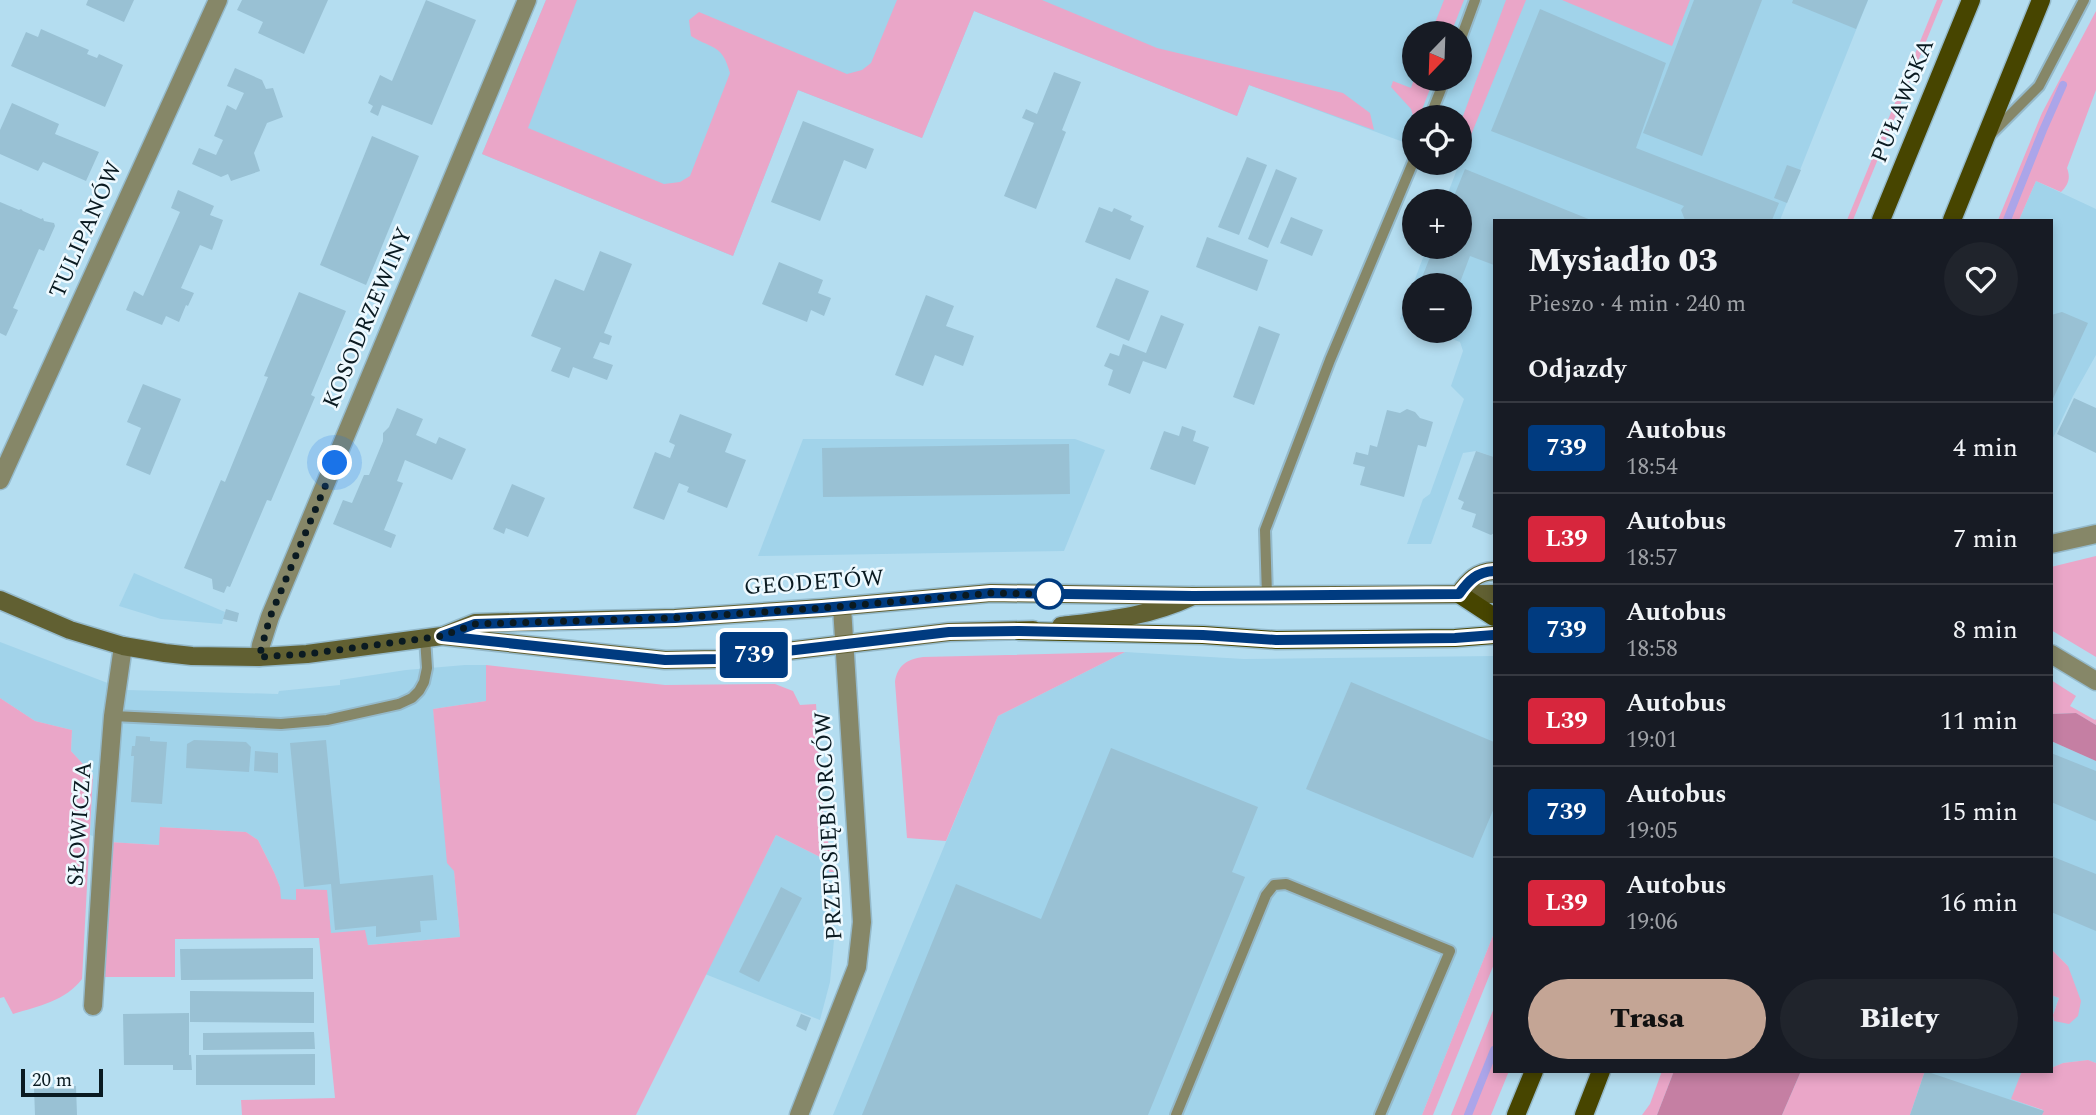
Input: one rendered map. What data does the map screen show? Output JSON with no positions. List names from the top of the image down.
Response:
{
  "streets": {
    "main road": ["PUŁAWSKA"],
    "street": [
      "TULIPANÓW",
      "KOSODRZEWINY",
      "GEODETÓW",
      "SŁOWICZA",
      "PRZEDSIĘBIORCÓW"
    ]
  },
  "crossings": [
    ["KOSODRZEWINY", "GEODETÓW"],
    ["GEODETÓW", "SŁOWICZA"],
    ["GEODETÓW", "PRZEDSIĘBIORCÓW"]
  ],
  "lines": ["bus line 739"],
  "scale_bar": "20 m",
  "north": "bottom left",
  "page": {
    "on_map": "739",
    "map_buttons": ["+", "−"],
    "heading": [
      ["Mysiadło 03", "Pieszo · 4 min · 240 m"],
      "Odjazdy"
    ],
    "list": [
      {
        "mark": "739",
        "name": "Autobus",
        "note": "18:54",
        "value": "4 min"
      },
      {
        "mark": "L39",
        "name": "Autobus",
        "note": "18:57",
        "value": "7 min"
      },
      {
        "mark": "739",
        "name": "Autobus",
        "note": "18:58",
        "value": "8 min"
      },
      {
        "mark": "L39",
        "name": "Autobus",
        "note": "19:01",
        "value": "11 min"
      },
      {
        "mark": "739",
        "name": "Autobus",
        "note": "19:05",
        "value": "15 min"
      },
      {
        "mark": "L39",
        "name": "Autobus",
        "note": "19:06",
        "value": "16 min"
      }
    ],
    "buttons": ["Trasa", "Bilety"],
    "scale": "20 m"
  }
}
